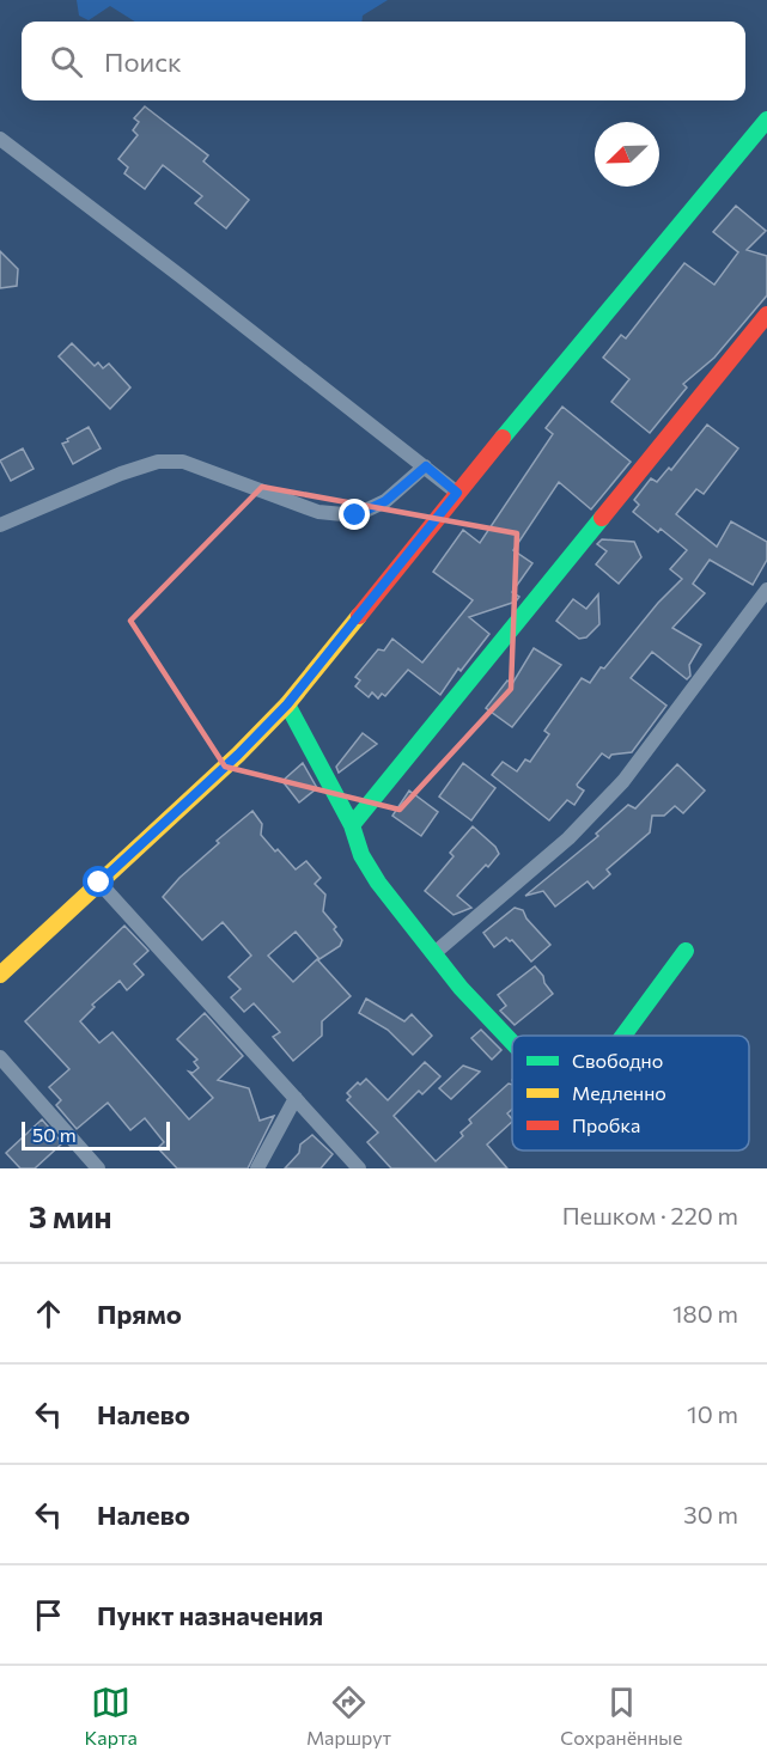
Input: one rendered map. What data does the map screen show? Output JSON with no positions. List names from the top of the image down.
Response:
{
  "legend": ["Свободно", "Медленно", "Пробка"],
  "scale_bar": "50 m",
  "north": "bottom left",
  "page": {
    "search": "Поиск",
    "scale": "50 m",
    "heading": ["3 мин", "Пешком · 220 m"],
    "list": [
      ["Прямо", "180 m"],
      ["Налево", "10 m"],
      ["Налево", "30 m"],
      "Пункт назначения"
    ],
    "nav": ["Карта", "Маршрут", "Сохранённые"]
  }
}
